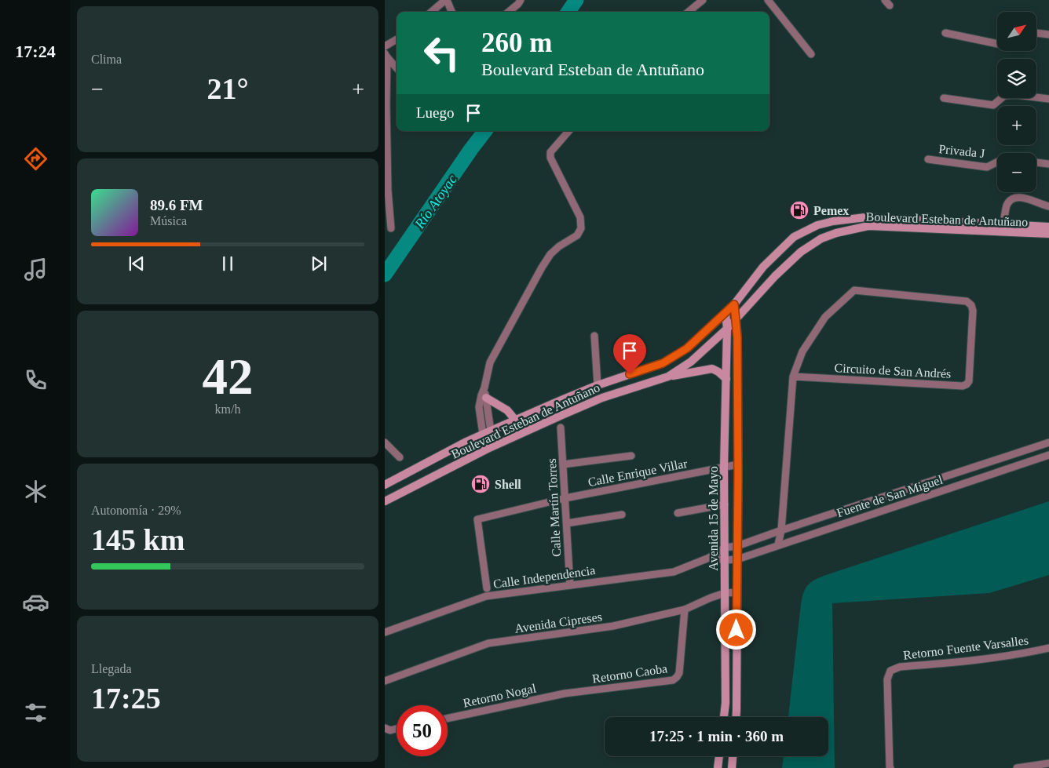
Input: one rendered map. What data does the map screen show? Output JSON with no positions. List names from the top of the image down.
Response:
{
  "streets": {
    "main road": ["Boulevard Esteban de Antuñano", "Avenida 15 de Mayo"],
    "street": [
      "Privada J",
      "Circuito de San Andrés",
      "Calle Enrique Villar",
      "Fuente de San Miguel",
      "Calle Martín Torres",
      "Calle Independencia",
      "Avenida Cipreses",
      "Retorno Fuente Varsalles",
      "Retorno Caoba",
      "Retorno Nogal"
    ]
  },
  "crossings": [
    ["Boulevard Esteban de Antuñano", "Avenida 15 de Mayo"],
    ["Circuito de San Andrés", "Fuente de San Miguel"],
    ["Calle Enrique Villar", "Calle Martín Torres"],
    ["Calle Enrique Villar", "Avenida 15 de Mayo"],
    ["Fuente de San Miguel", "Avenida 15 de Mayo"],
    ["Fuente de San Miguel", "Calle Independencia"],
    ["Calle Martín Torres", "Calle Independencia"],
    ["Avenida 15 de Mayo", "Calle Independencia"],
    ["Avenida 15 de Mayo", "Avenida Cipreses"],
    ["Avenida Cipreses", "Retorno Caoba"],
    ["Retorno Caoba", "Retorno Nogal"]
  ],
  "water": ["Río Atoyac"],
  "places": {
    "fuel station": ["Pemex", "Shell"]
  },
  "north": "top right",
  "page": {
    "tabs": "17:24",
    "tile": [
      "Clima",
      ["42", "km/h"],
      ["Autonomía · 29%", "145 km"],
      ["Llegada", "17:25"]
    ],
    "map_buttons": ["+", "−"],
    "turn": ["260 m", "Boulevard Esteban de Antuñano"],
    "heat": ["−", "21°", "+"],
    "then": "Luego",
    "song": ["89.6 FM", "Música"],
    "limit": "50",
    "trip": "17:25 · 1 min · 360 m"
  }
}
